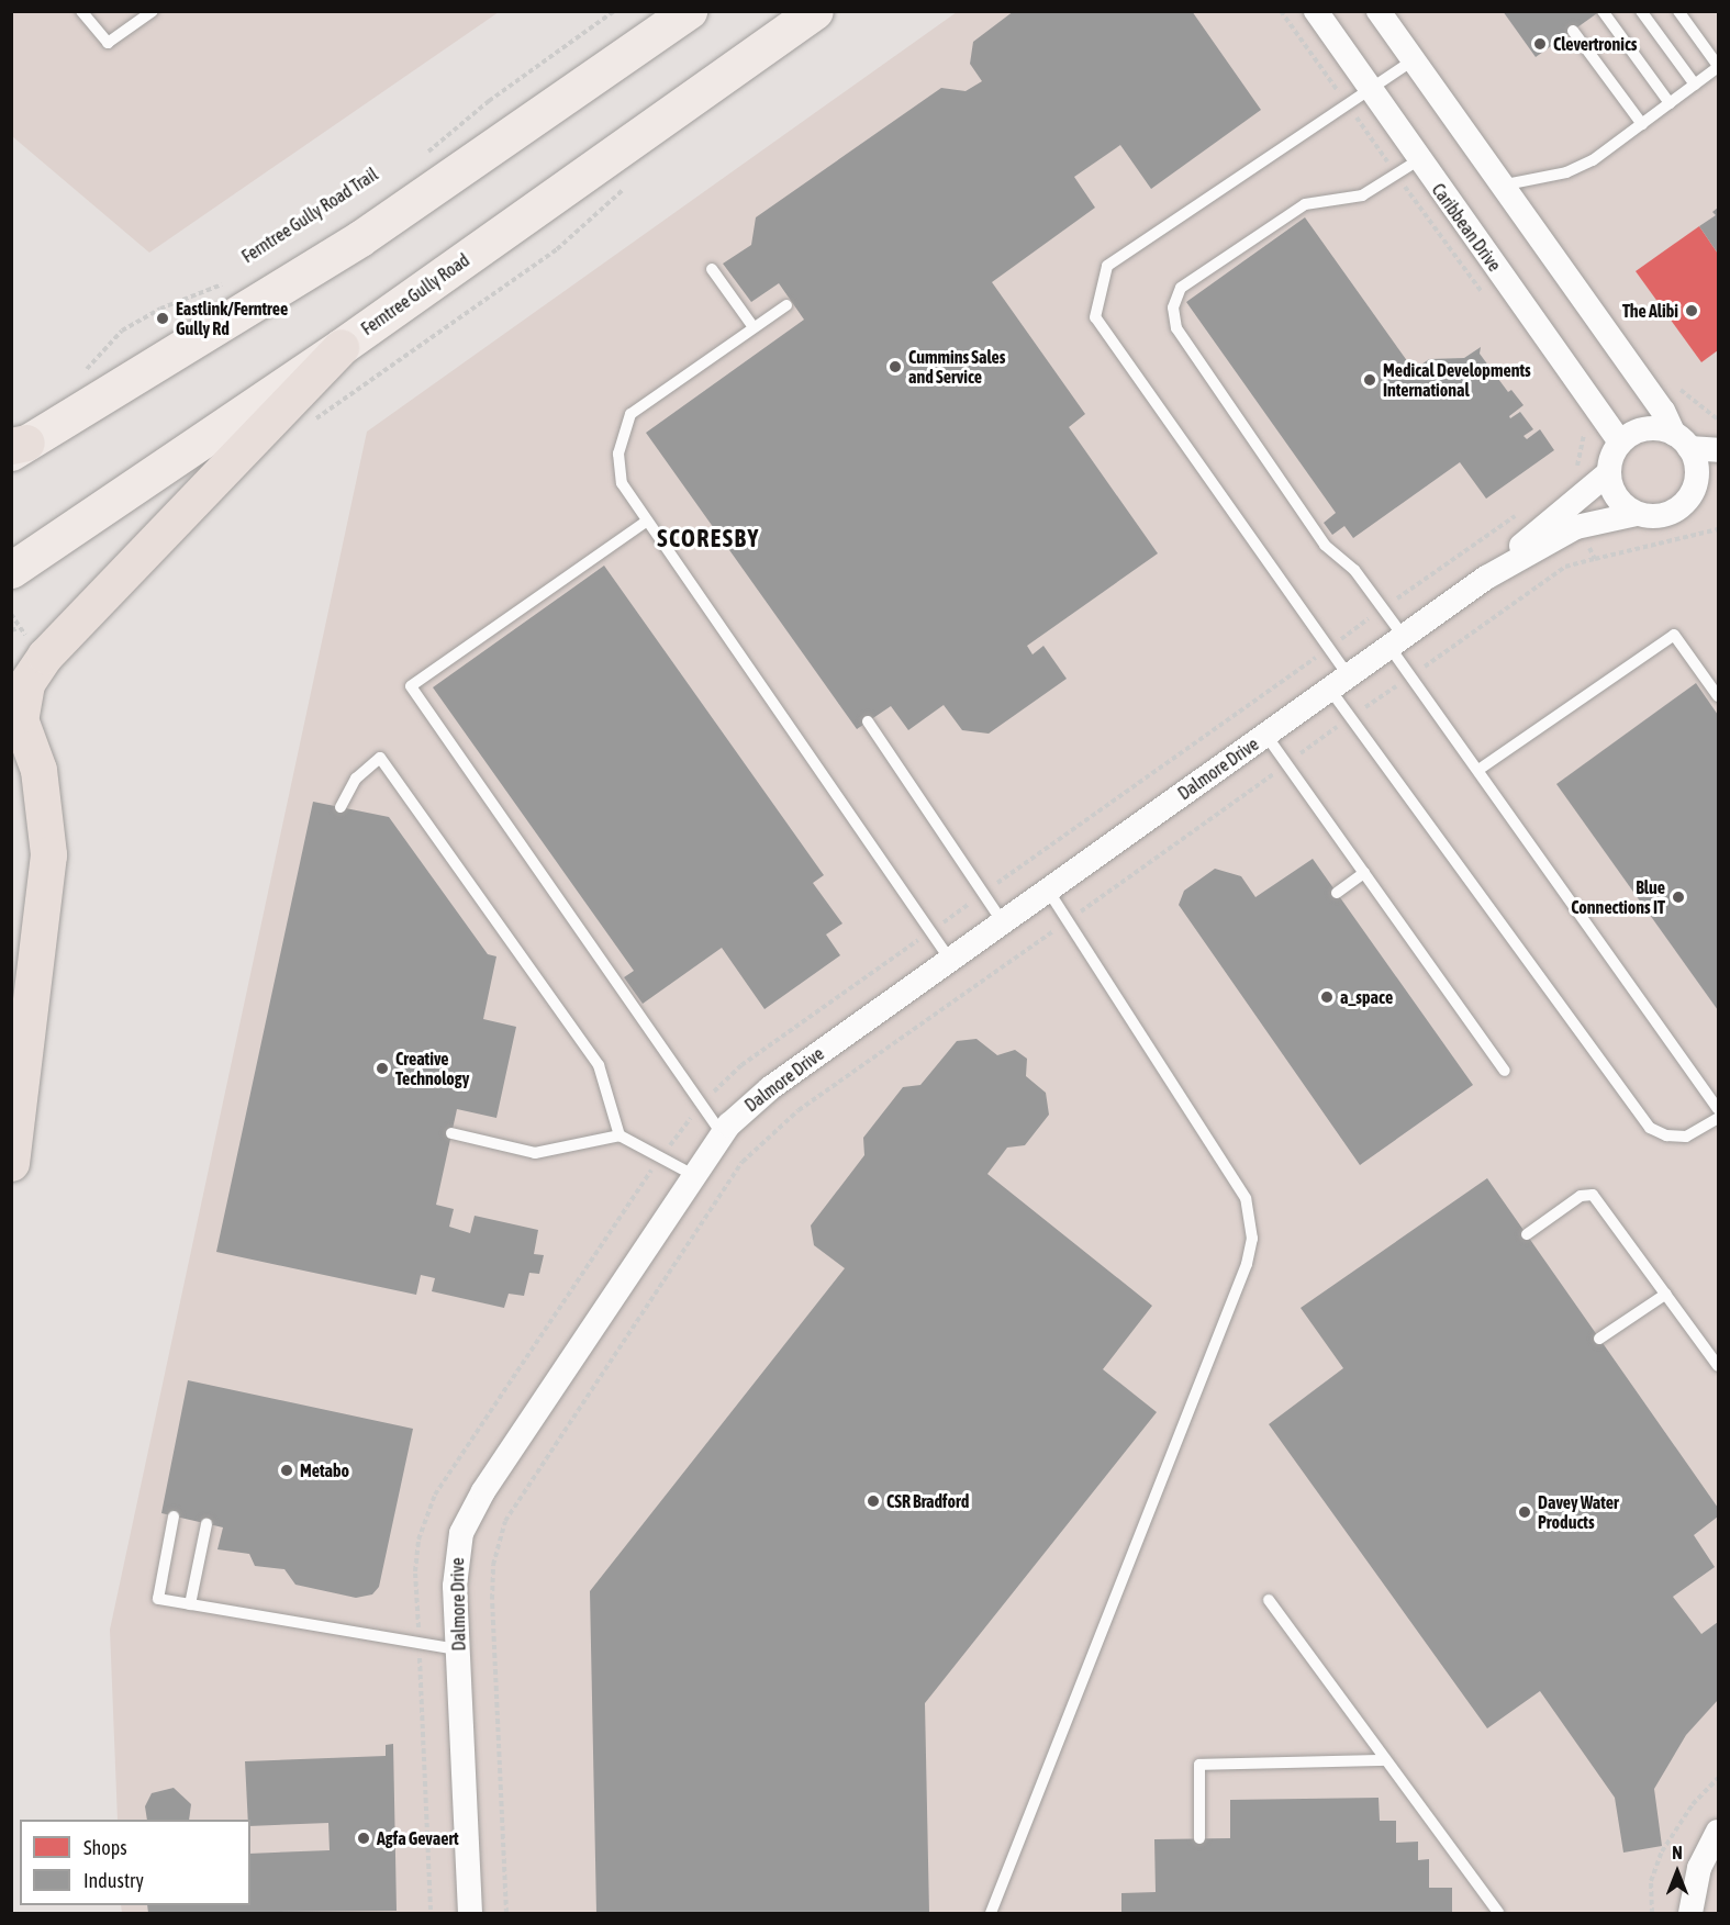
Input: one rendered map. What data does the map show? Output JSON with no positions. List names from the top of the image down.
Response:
{
  "streets": {
    "main road": ["Ferntree Gully Road"],
    "street": ["Caribbean Drive", "Dalmore Drive"],
    "path": ["Ferntree Gully Road Trail"]
  },
  "crossings": [
    ["Caribbean Drive", "Dalmore Drive"]
  ],
  "districts": ["SCORESBY"],
  "places": [
    "Clevertronics",
    "The Alibi",
    "Eastlink/Ferntree Gully Rd",
    "Cummins Sales and Service",
    "Medical Developments International",
    "Blue Connections IT",
    "a_space",
    "Creative Technology",
    "Metabo",
    "CSR Bradford",
    "Davey Water Products",
    "Agfa Gevaert"
  ],
  "legend": ["Shops", "Industry"],
  "north": "top"
}
